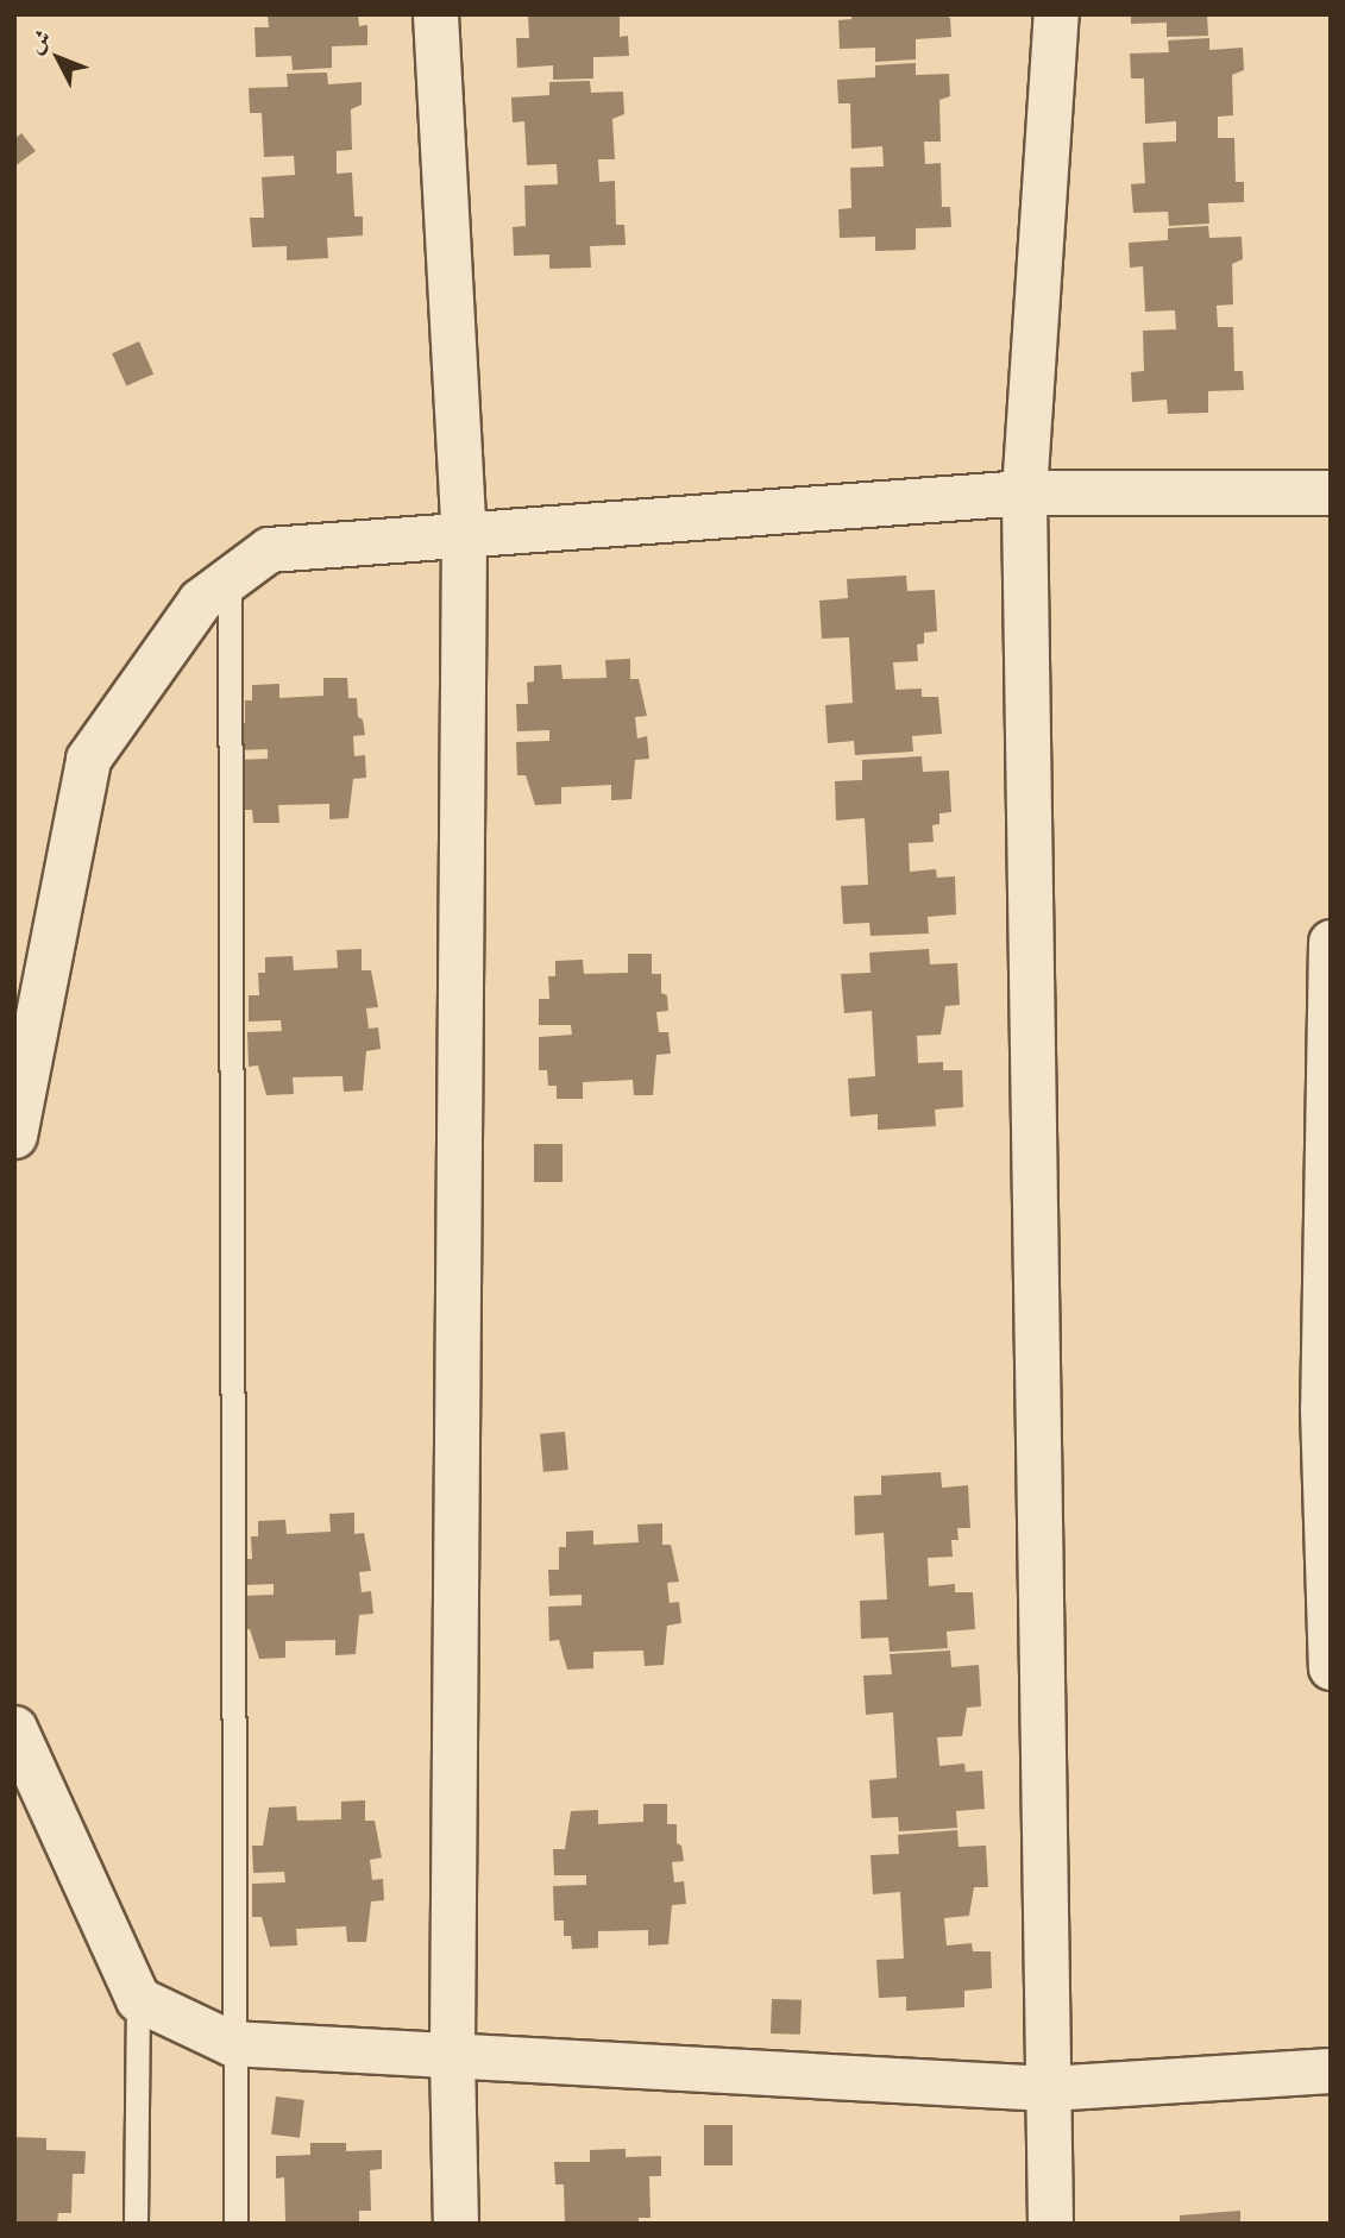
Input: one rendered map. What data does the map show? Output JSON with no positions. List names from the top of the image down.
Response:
{
  "north": "top left"
}
